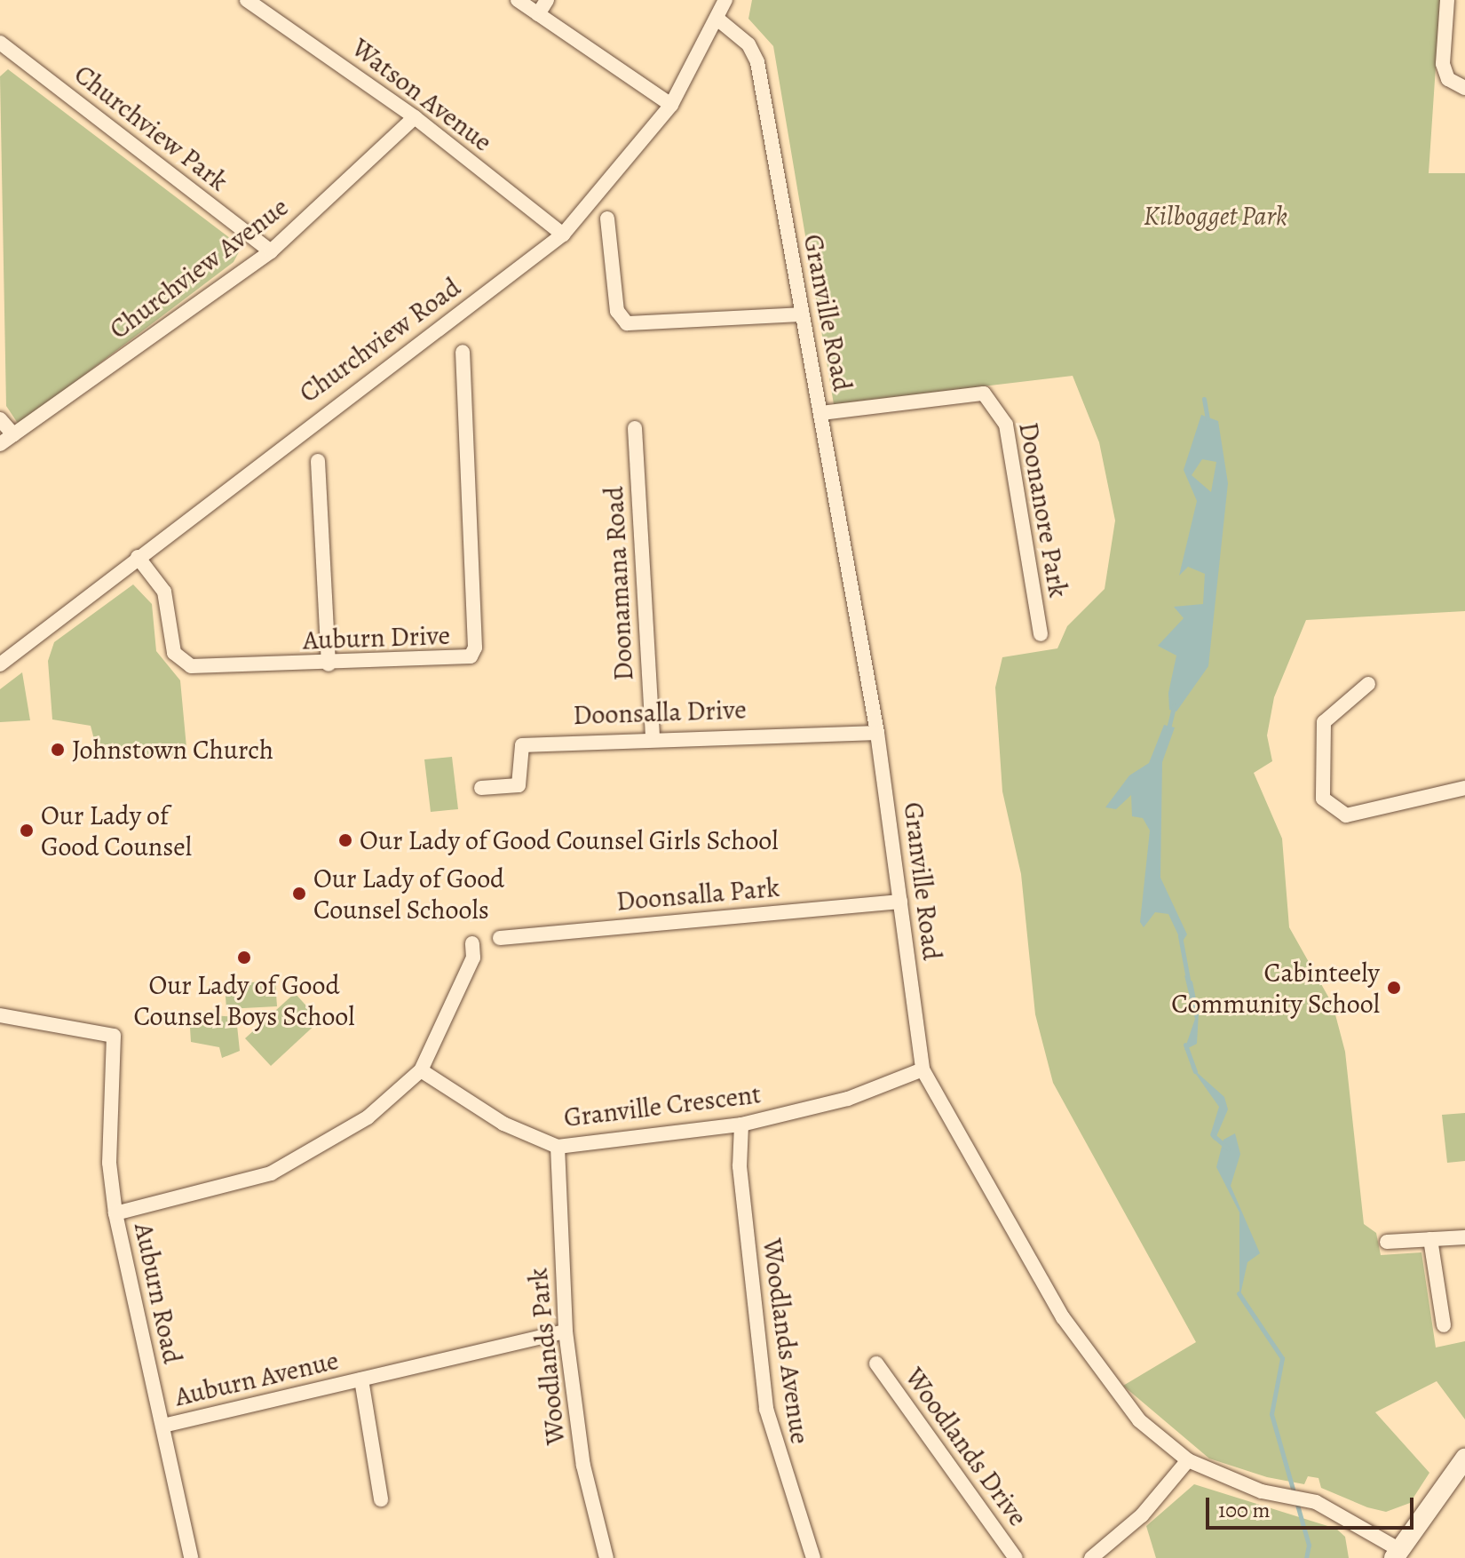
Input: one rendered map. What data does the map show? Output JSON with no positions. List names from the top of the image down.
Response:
{
  "streets": {
    "street": [
      "Watson Avenue",
      "Churchview Park",
      "Churchview Avenue",
      "Granville Road",
      "Churchview Road",
      "Doonanore Park",
      "Doonamana Road",
      "Auburn Drive",
      "Doonsalla Drive",
      "Doonsalla Park",
      "Granville Crescent",
      "Auburn Road",
      "Woodlands Avenue",
      "Woodlands Park",
      "Auburn Avenue",
      "Woodlands Drive"
    ]
  },
  "crossings": [
    ["Watson Avenue", "Churchview Avenue"],
    ["Watson Avenue", "Churchview Road"],
    ["Churchview Park", "Churchview Avenue"],
    ["Granville Road", "Churchview Road"],
    ["Granville Road", "Doonanore Park"],
    ["Granville Road", "Doonsalla Drive"],
    ["Granville Road", "Doonsalla Park"],
    ["Granville Road", "Granville Crescent"],
    ["Churchview Road", "Auburn Drive"],
    ["Doonamana Road", "Doonsalla Drive"],
    ["Granville Crescent", "Woodlands Avenue"],
    ["Granville Crescent", "Woodlands Park"],
    ["Auburn Road", "Auburn Avenue"],
    ["Woodlands Park", "Auburn Avenue"]
  ],
  "parks": ["Kilbogget Park"],
  "places": [
    "Johnstown Church",
    "Our Lady of Good Counsel",
    "Our Lady of Good Counsel Girls School",
    "Our Lady of Good Counsel Schools",
    "Our Lady of Good Counsel Boys School",
    "Cabinteely Community School"
  ],
  "scale_bar": "100 m"
}
